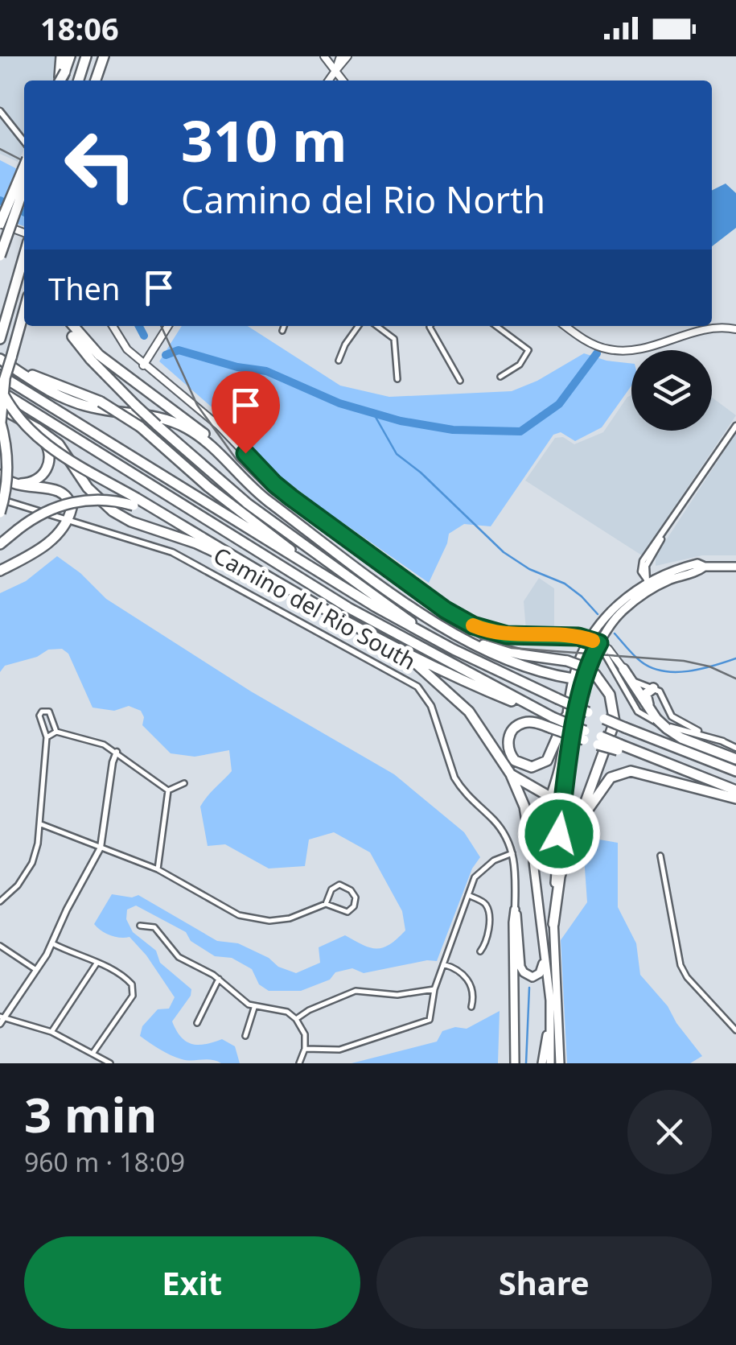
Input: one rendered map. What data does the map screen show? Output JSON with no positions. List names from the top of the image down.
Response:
{
  "streets": {
    "street": ["Camino del Rio South"]
  },
  "page": {
    "status": "18:06",
    "turn": ["310 m", "Camino del Rio North"],
    "then": "Then",
    "heading": ["3 min", "960 m · 18:09"],
    "buttons": ["Exit", "Share"]
  }
}
